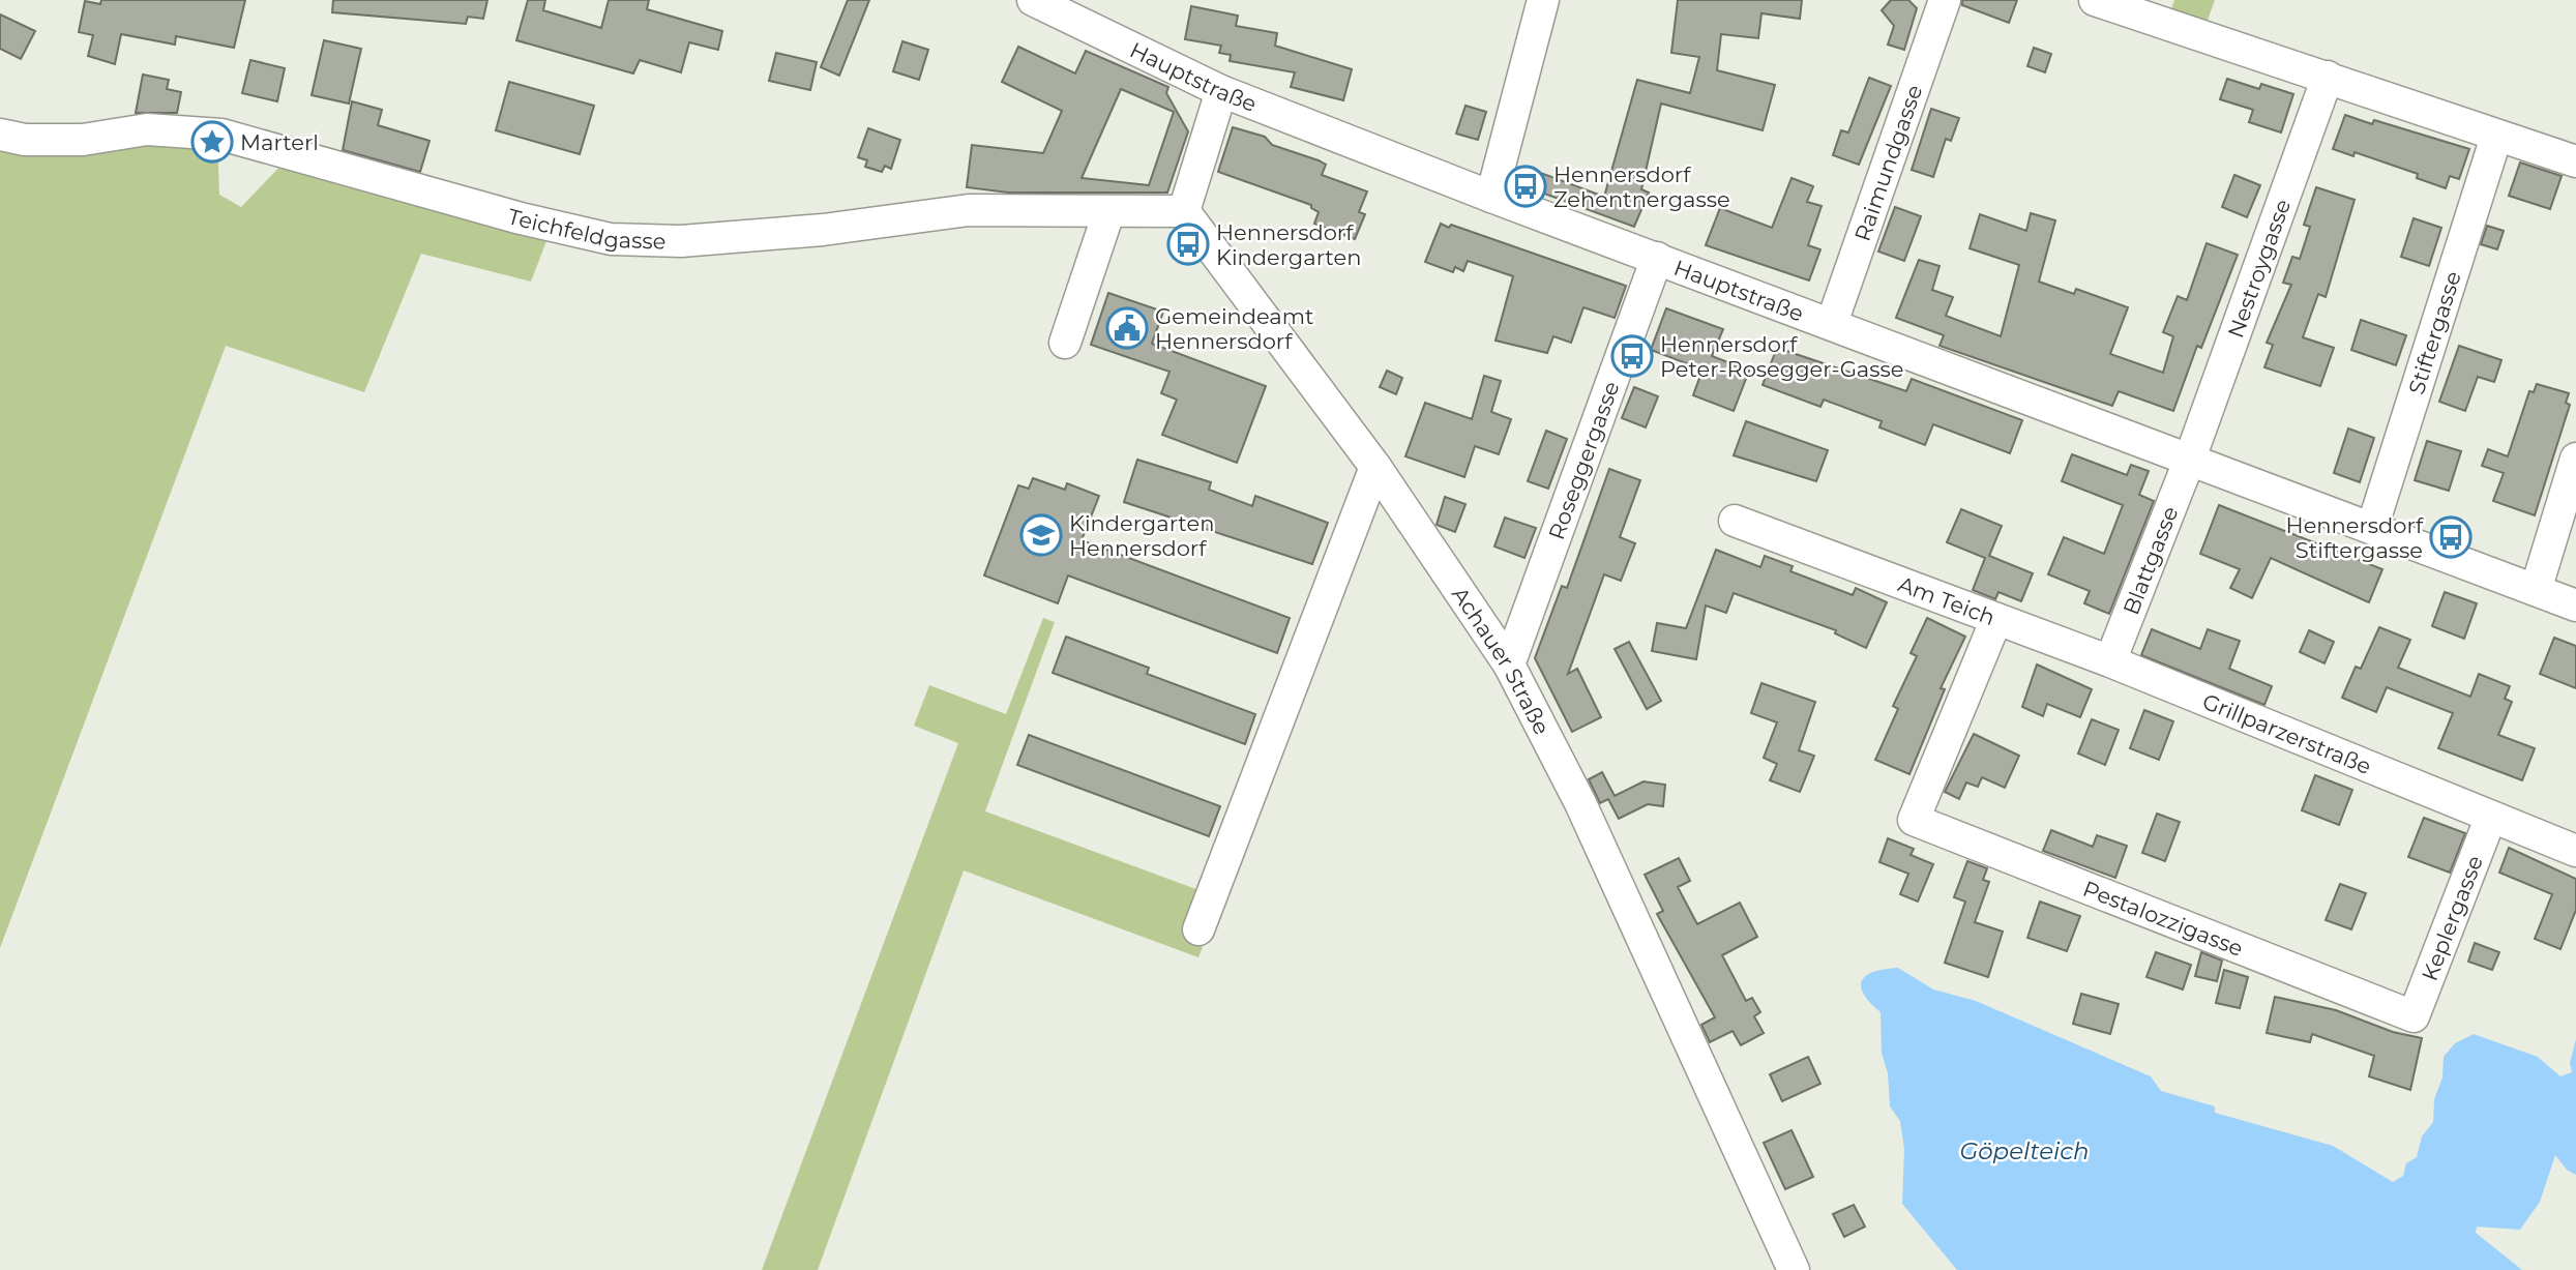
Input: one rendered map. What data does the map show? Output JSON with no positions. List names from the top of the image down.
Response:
{
  "streets": {
    "street": [
      "Hauptstraße",
      "Raimundgasse",
      "Teichfeldgasse",
      "Nestroygasse",
      "Stiftergasse",
      "Roseggergasse",
      "Blattgasse",
      "Am Teich",
      "Achauer Straße",
      "Grillparzerstraße",
      "Keplergasse",
      "Pestalozzigasse"
    ]
  },
  "crossings": [
    ["Hauptstraße", "Raimundgasse"],
    ["Hauptstraße", "Nestroygasse"],
    ["Hauptstraße", "Stiftergasse"],
    ["Hauptstraße", "Roseggergasse"],
    ["Hauptstraße", "Blattgasse"],
    ["Teichfeldgasse", "Achauer Straße"],
    ["Nestroygasse", "Blattgasse"],
    ["Roseggergasse", "Achauer Straße"],
    ["Blattgasse", "Grillparzerstraße"],
    ["Am Teich", "Grillparzerstraße"],
    ["Am Teich", "Pestalozzigasse"],
    ["Grillparzerstraße", "Keplergasse"],
    ["Keplergasse", "Pestalozzigasse"]
  ],
  "water": ["Göpelteich"],
  "places": {
    "place": ["Marterl"],
    "bus stop": [
      "Hennersdorf Zehentnergasse",
      "Hennersdorf Kindergarten",
      "Hennersdorf Peter-Rosegger-Gasse",
      "Hennersdorf Stiftergasse"
    ],
    "public building": ["Gemeindeamt Hennersdorf"],
    "school or university": ["Kindergarten Hennersdorf"]
  }
}
